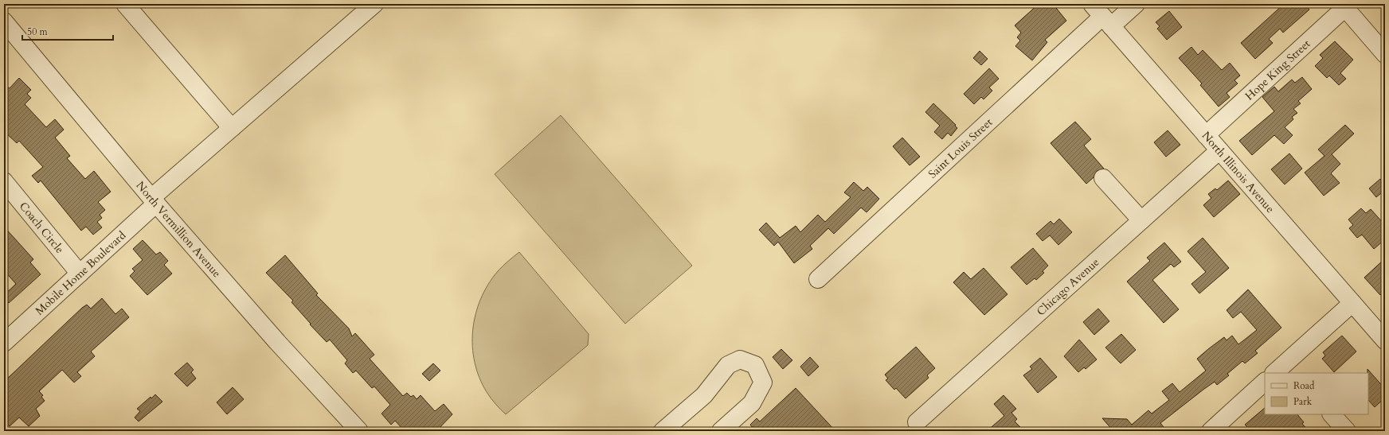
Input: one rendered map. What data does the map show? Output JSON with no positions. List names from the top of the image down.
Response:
{
  "streets": {
    "street": [
      "Hope King Street",
      "Saint Louis Street",
      "North Illinois Avenue",
      "Coach Circle",
      "North Vermillion Avenue",
      "Mobile Home Boulevard",
      "Chicago Avenue"
    ]
  },
  "crossings": [
    ["Hope King Street", "North Illinois Avenue"],
    ["Saint Louis Street", "North Illinois Avenue"],
    ["North Illinois Avenue", "Chicago Avenue"],
    ["Coach Circle", "Mobile Home Boulevard"],
    ["North Vermillion Avenue", "Mobile Home Boulevard"]
  ],
  "legend": ["Road", "Park"],
  "scale_bar": "50 m"
}
